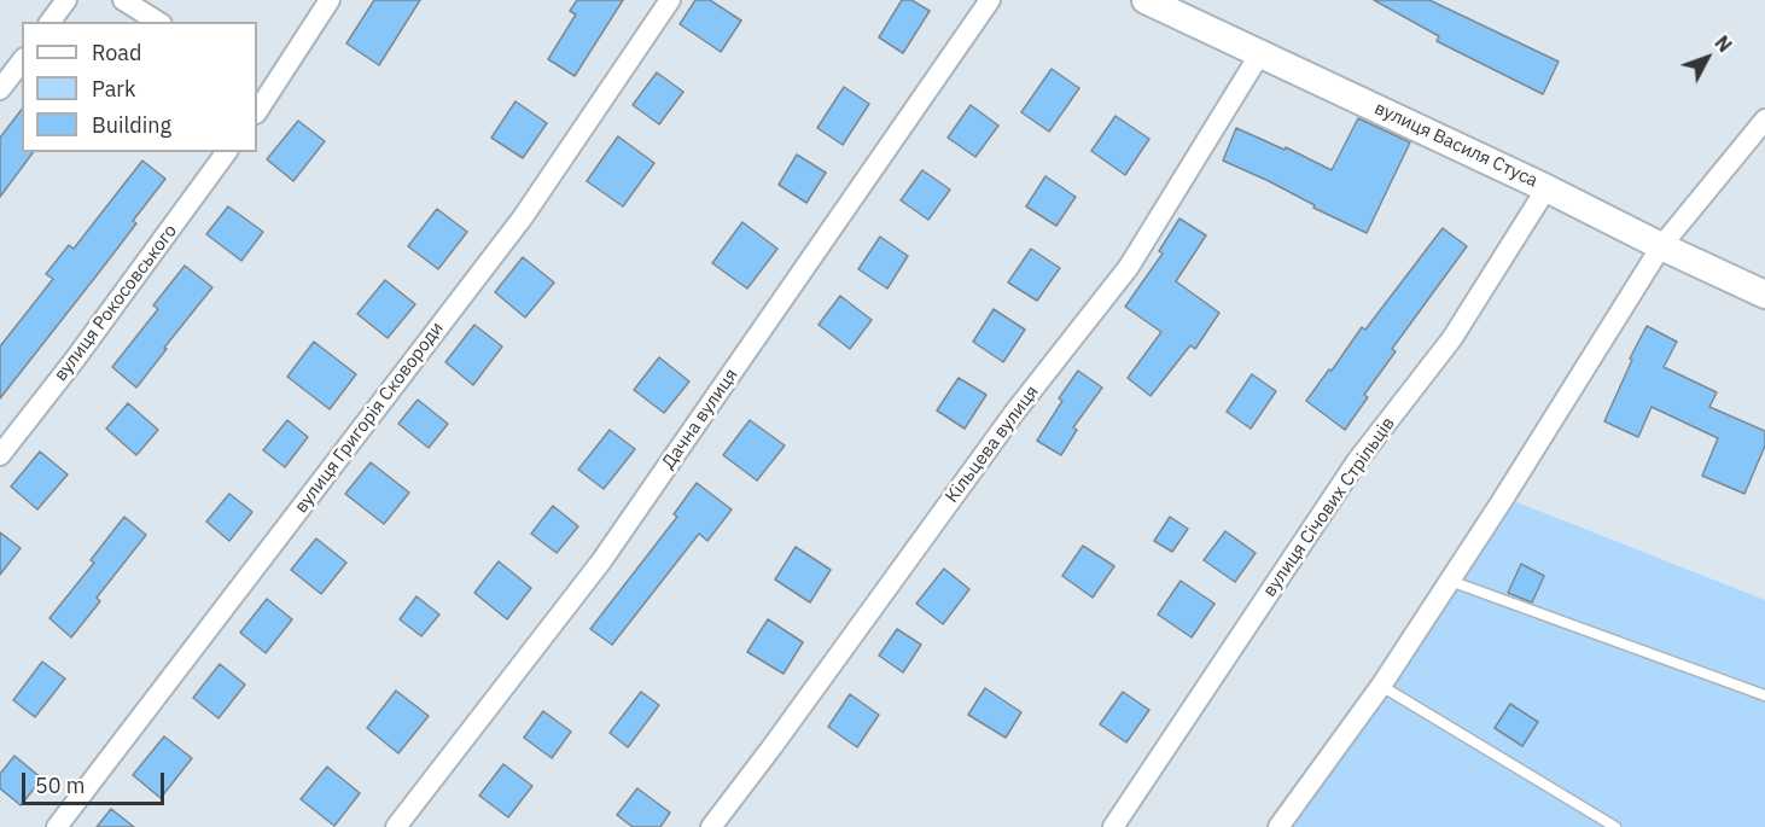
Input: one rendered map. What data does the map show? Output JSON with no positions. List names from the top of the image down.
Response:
{
  "streets": {
    "street": [
      "вулиця Василя Стуса",
      "вулиця Рокосовського",
      "вулиця Григорія Сковороди",
      "Дачна вулиця",
      "Кільцева вулиця",
      "вулиця Січових Стрільців"
    ]
  },
  "crossings": [
    ["вулиця Василя Стуса", "Кільцева вулиця"],
    ["вулиця Василя Стуса", "вулиця Січових Стрільців"]
  ],
  "legend": ["Road", "Park", "Building"],
  "scale_bar": "50 m",
  "north": "top right"
}
